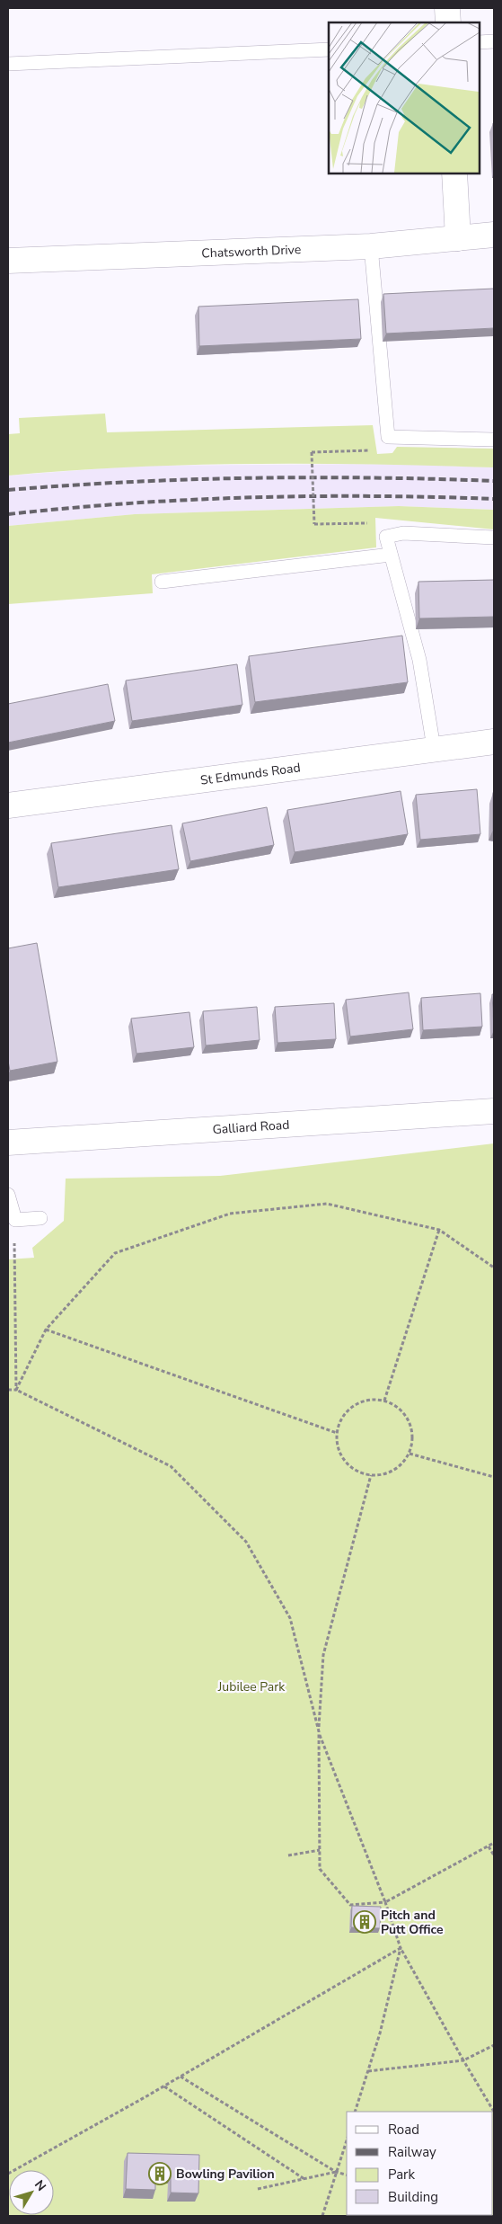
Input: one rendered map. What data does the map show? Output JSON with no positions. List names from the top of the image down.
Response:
{
  "streets": {
    "street": ["Chatsworth Drive", "St Edmunds Road", "Galliard Road"]
  },
  "parks": ["Jubilee Park"],
  "places": {
    "building": ["Pitch and Putt Office", "Bowling Pavilion"]
  },
  "legend": [
    "Road",
    "Railway",
    "Park",
    "Building"
  ],
  "north": "top right"
}
